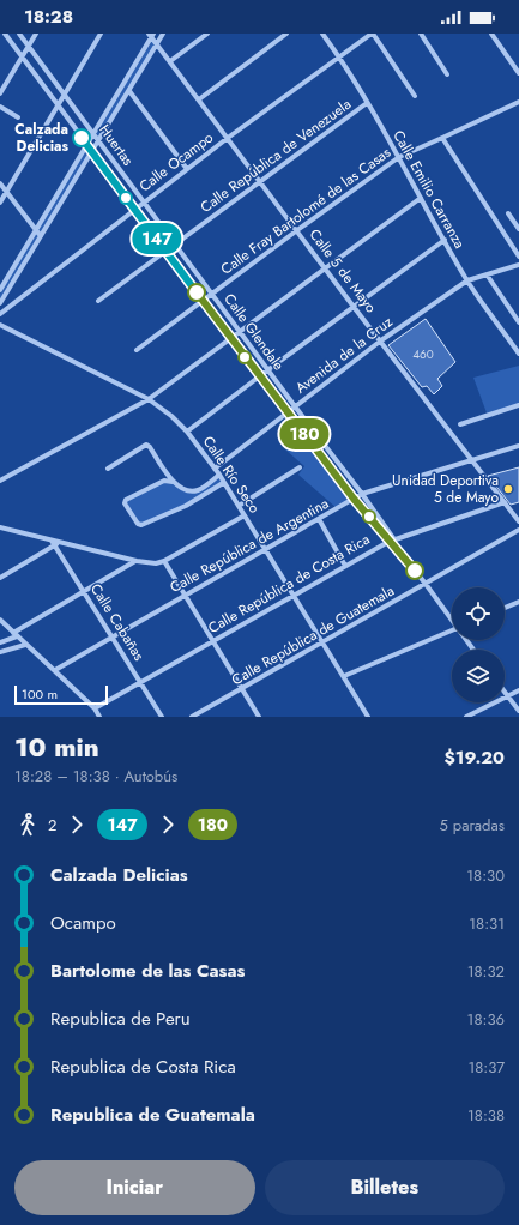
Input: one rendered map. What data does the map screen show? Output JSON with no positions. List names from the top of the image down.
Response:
{
  "streets": {
    "street": [
      "Huertas",
      "Calle República de Venezuela",
      "Calle Ocampo",
      "Calle Emilio Carranza",
      "Calle Fray Bartolomé de las Casas",
      "Calle 5 de Mayo",
      "Calle Glendale",
      "Avenida de la Cruz",
      "Calle Río Seco",
      "Calle República de Argentina",
      "Calle República de Costa Rica",
      "Calle Cabañas",
      "Calle República de Guatemala"
    ]
  },
  "crossings": [
    ["Huertas", "Calle República de Venezuela"],
    ["Huertas", "Calle Ocampo"],
    ["Huertas", "Calle Fray Bartolomé de las Casas"],
    ["Huertas", "Calle Glendale"],
    ["Calle República de Venezuela", "Calle Emilio Carranza"],
    ["Calle República de Venezuela", "Calle 5 de Mayo"],
    ["Calle República de Venezuela", "Calle Glendale"],
    ["Calle Ocampo", "Calle Emilio Carranza"],
    ["Calle Ocampo", "Calle 5 de Mayo"],
    ["Calle Ocampo", "Calle Glendale"],
    ["Calle Emilio Carranza", "Calle Fray Bartolomé de las Casas"],
    ["Calle Emilio Carranza", "Avenida de la Cruz"],
    ["Calle Fray Bartolomé de las Casas", "Calle 5 de Mayo"],
    ["Calle Fray Bartolomé de las Casas", "Calle Glendale"],
    ["Calle 5 de Mayo", "Avenida de la Cruz"],
    ["Calle 5 de Mayo", "Calle República de Argentina"],
    ["Calle 5 de Mayo", "Calle República de Costa Rica"],
    ["Calle Glendale", "Avenida de la Cruz"],
    ["Calle Glendale", "Calle República de Argentina"],
    ["Calle Glendale", "Calle República de Costa Rica"],
    ["Calle Glendale", "Calle República de Guatemala"],
    ["Avenida de la Cruz", "Calle Río Seco"],
    ["Calle Río Seco", "Calle República de Argentina"],
    ["Calle Río Seco", "Calle República de Costa Rica"],
    ["Calle Río Seco", "Calle República de Guatemala"],
    ["Calle República de Argentina", "Calle Cabañas"],
    ["Calle República de Costa Rica", "Calle Cabañas"]
  ],
  "places": ["Calzada Delicias", "Unidad Deportiva 5 de Mayo"],
  "lines": ["bus line 147", "bus line 180"],
  "house_numbers": ["460"],
  "scale_bar": "100 m",
  "page": {
    "status": "18:28",
    "on_map": ["147", "180"],
    "scale": "100 m",
    "heading": ["10 min", "18:28 – 18:38 · Autobús", "$19.20"],
    "legs": [
      "2",
      "147",
      "180",
      "5 paradas"
    ],
    "list": [
      {
        "name": "Calzada Delicias",
        "value": "18:30"
      },
      {
        "name": "Ocampo",
        "value": "18:31"
      },
      {
        "name": "Bartolome de las Casas",
        "value": "18:32"
      },
      {
        "name": "Republica de Peru",
        "value": "18:36"
      },
      {
        "name": "Republica de Costa Rica",
        "value": "18:37"
      },
      {
        "name": "Republica de Guatemala",
        "value": "18:38"
      }
    ],
    "buttons": ["Iniciar", "Billetes"]
  }
}
